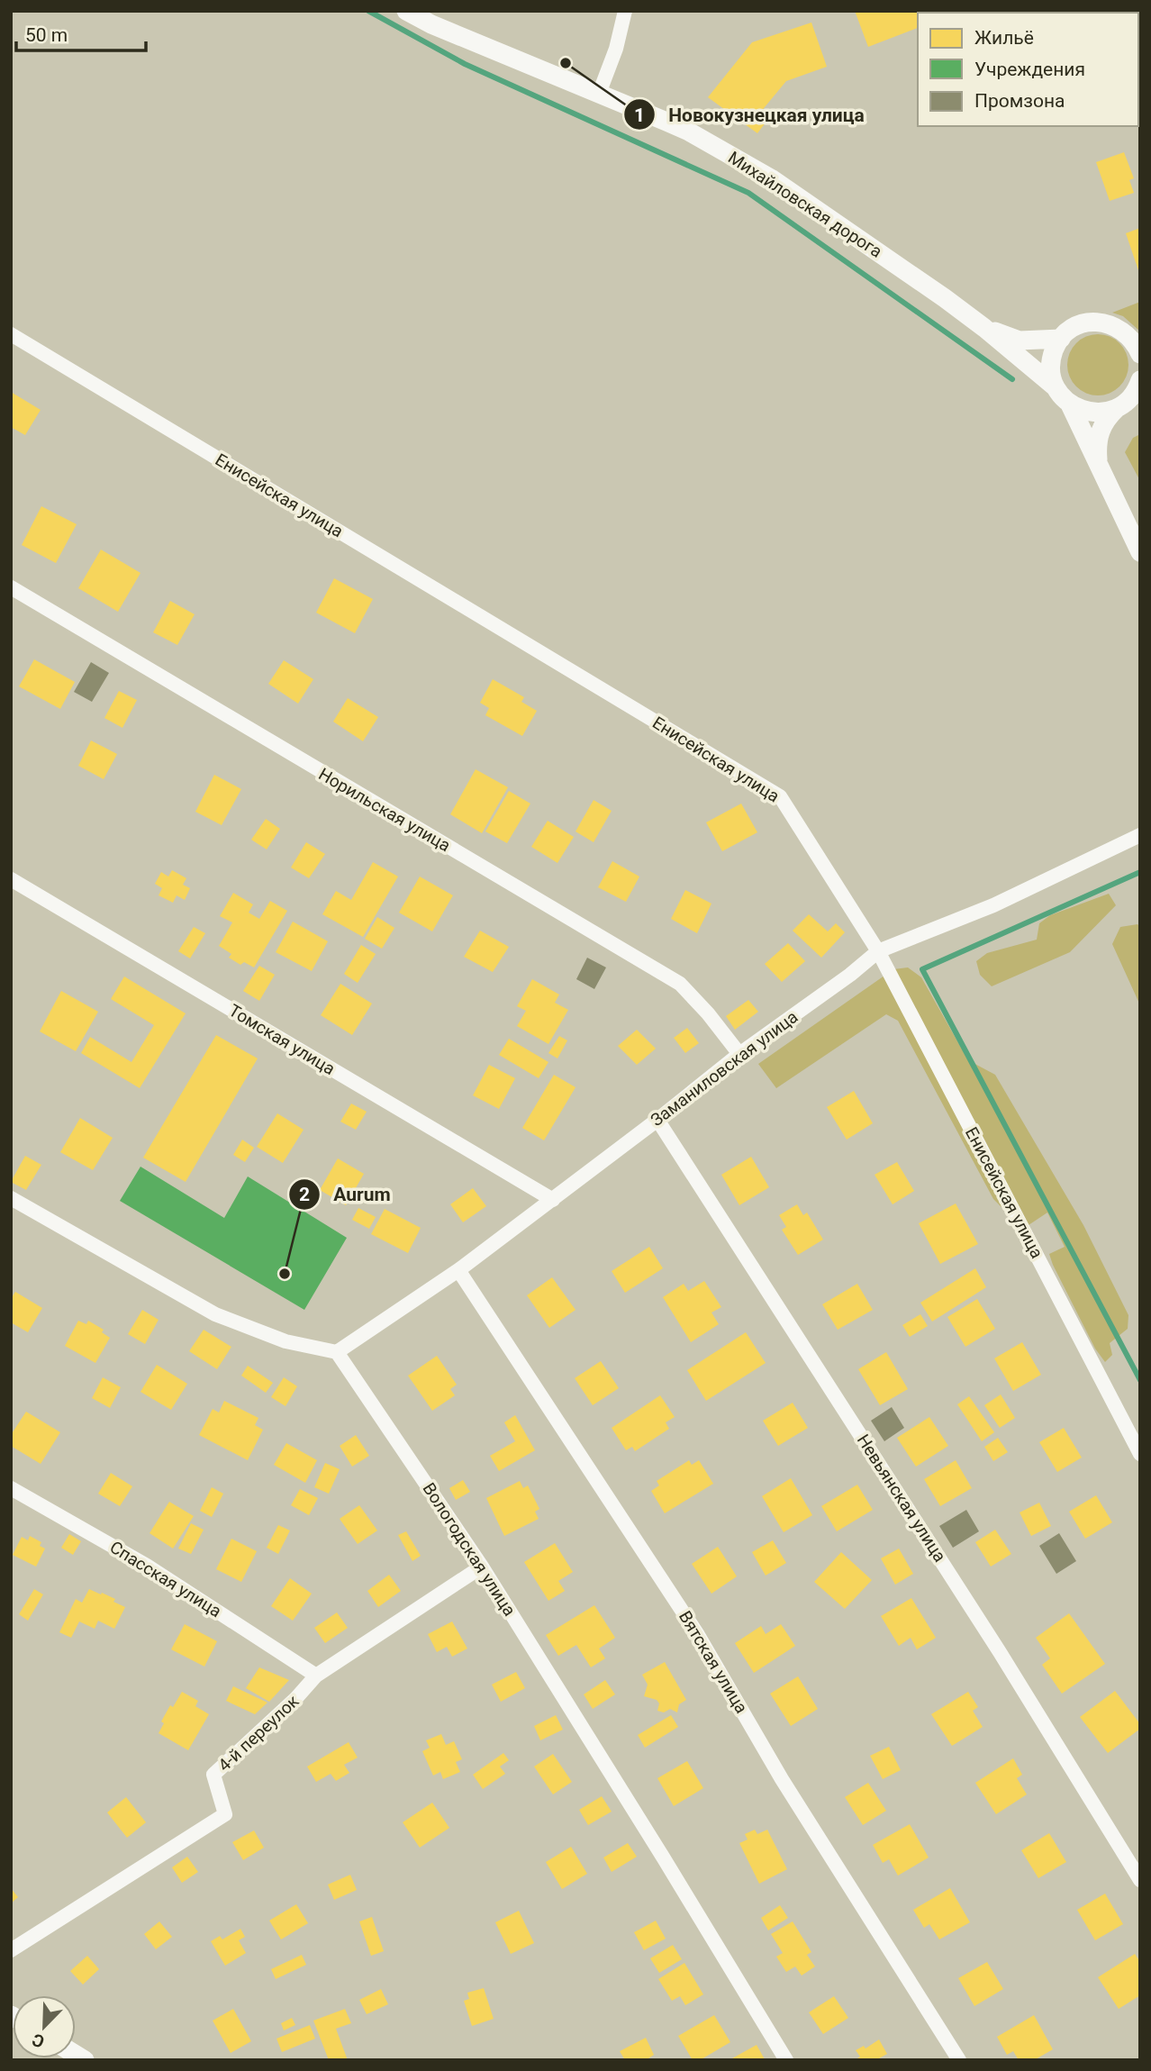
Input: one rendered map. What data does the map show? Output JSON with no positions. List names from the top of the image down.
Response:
{
  "streets": {
    "street": [
      "Михайловская дорога",
      "Енисейская улица",
      "Норильская улица",
      "Томская улица",
      "Заманиловская улица",
      "Невьянская улица",
      "Вологодская улица",
      "Спасская улица",
      "Вятская улица",
      "4-й переулок"
    ]
  },
  "crossings": [
    ["Енисейская улица", "Заманиловская улица"],
    ["Норильская улица", "Заманиловская улица"],
    ["Томская улица", "Заманиловская улица"],
    ["Заманиловская улица", "Невьянская улица"],
    ["Заманиловская улица", "Вологодская улица"],
    ["Заманиловская улица", "Вятская улица"],
    ["Вологодская улица", "4-й переулок"],
    ["Спасская улица", "4-й переулок"]
  ],
  "places": ["Новокузнецкая улица", "Aurum"],
  "legend": ["Жильё", "Учреждения", "Промзона"],
  "scale_bar": "50 m",
  "north": "bottom left"
}
